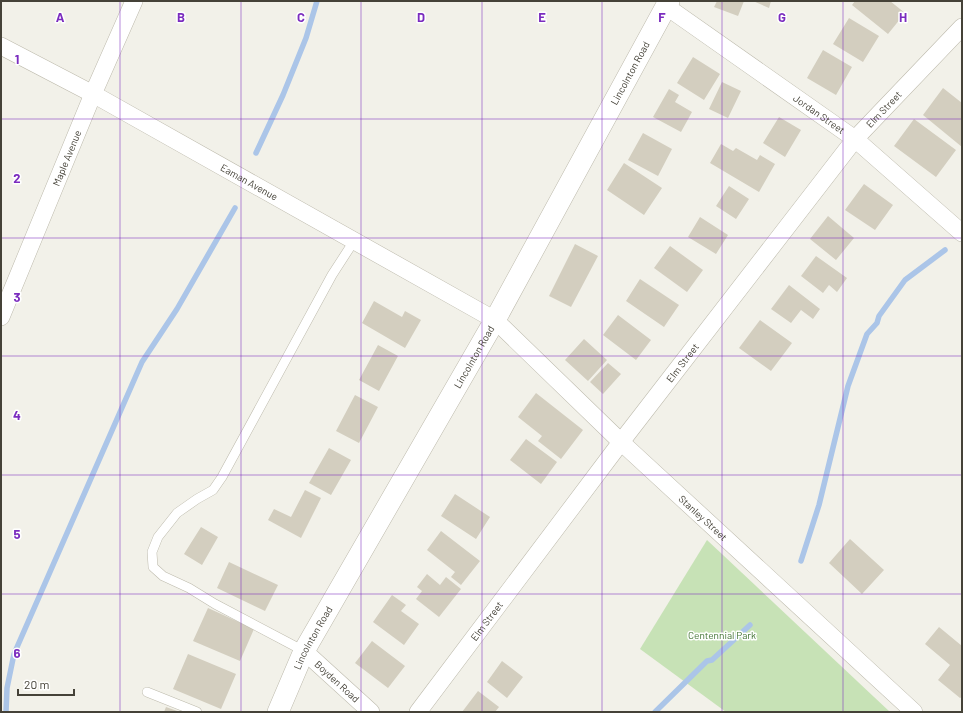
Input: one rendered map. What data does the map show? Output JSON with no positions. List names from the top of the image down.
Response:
{
  "streets": {
    "street": [
      "Lincolnton Road",
      "Elm Street",
      "Jordan Street",
      "Maple Avenue",
      "Eaman Avenue",
      "Stanley Street",
      "Boyden Road"
    ]
  },
  "crossings": [
    ["Lincolnton Road", "Jordan Street"],
    ["Lincolnton Road", "Eaman Avenue"],
    ["Lincolnton Road", "Stanley Street"],
    ["Lincolnton Road", "Boyden Road"],
    ["Elm Street", "Jordan Street"],
    ["Elm Street", "Stanley Street"],
    ["Maple Avenue", "Eaman Avenue"],
    ["Eaman Avenue", "Stanley Street"]
  ],
  "parks": ["Centennial Park"],
  "scale_bar": "20 m",
  "grid": {
    "columns": [
      "A",
      "B",
      "C",
      "D",
      "E",
      "F",
      "G",
      "H"
    ],
    "rows": [
      "1",
      "2",
      "3",
      "4",
      "5",
      "6"
    ]
  }
}
